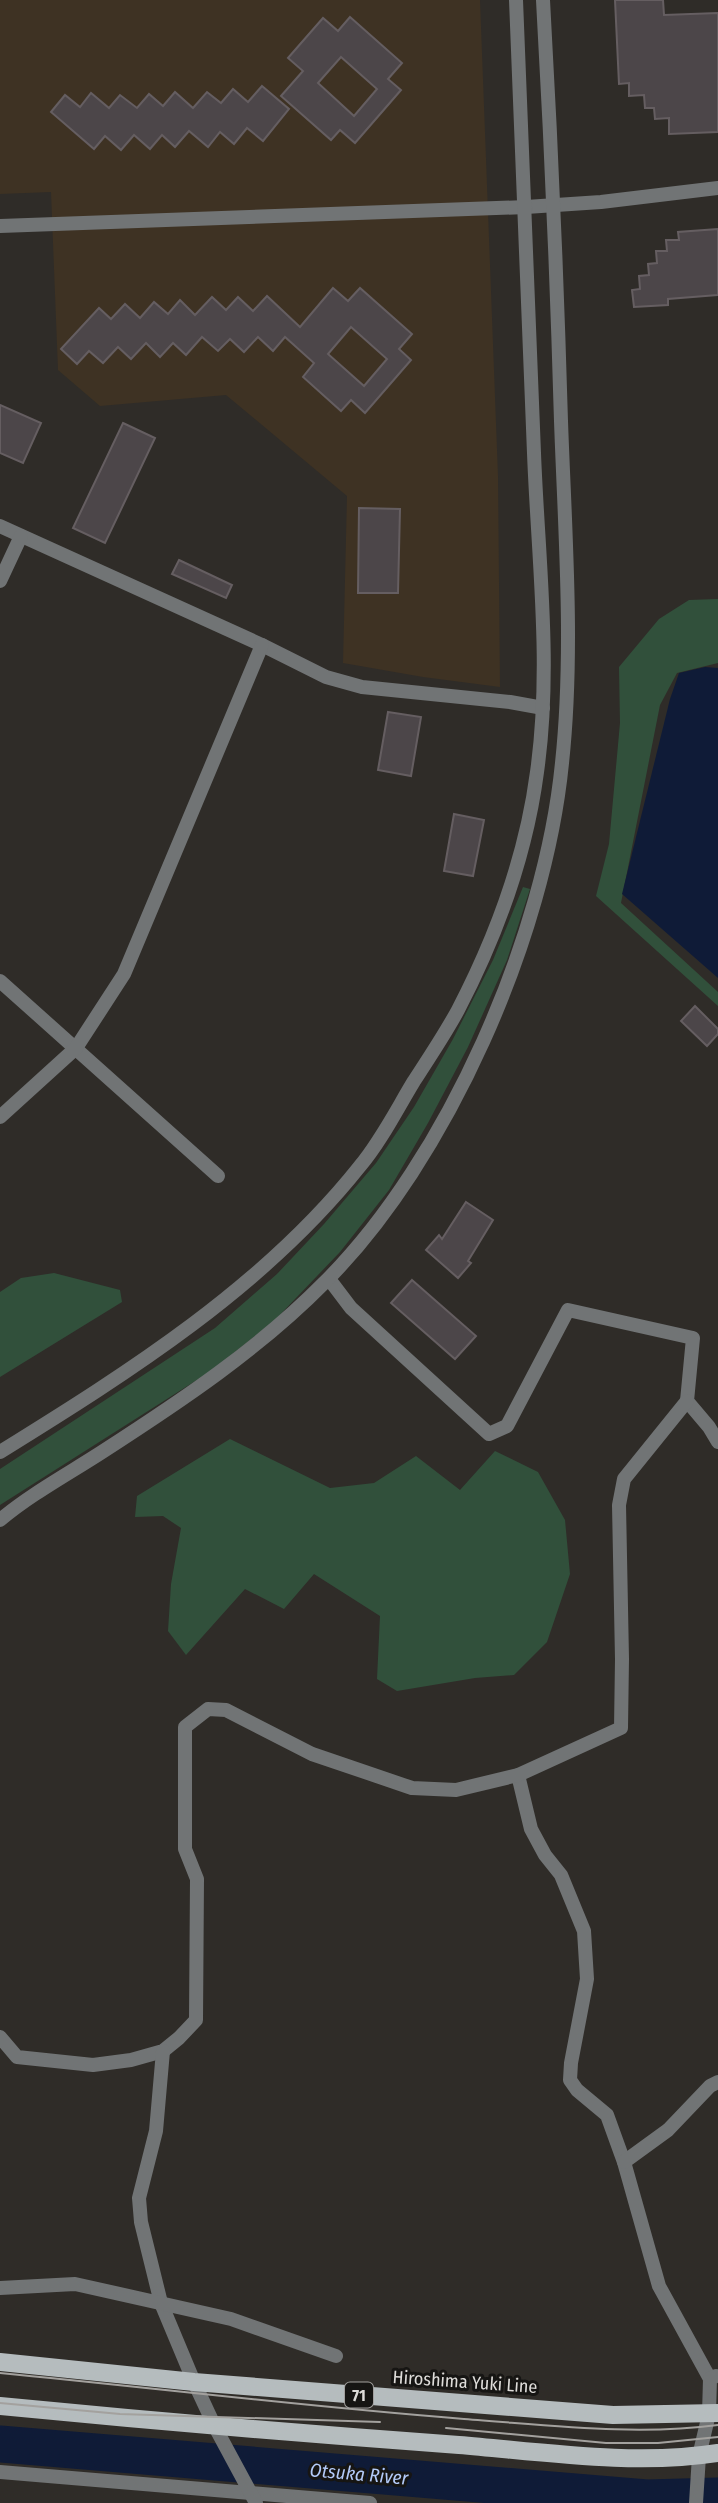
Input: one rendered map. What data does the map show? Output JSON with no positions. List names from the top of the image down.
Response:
{
  "streets": {
    "main road": ["Hiroshima Yuki Line", "71"]
  },
  "water": ["Otsuka River"]
}
